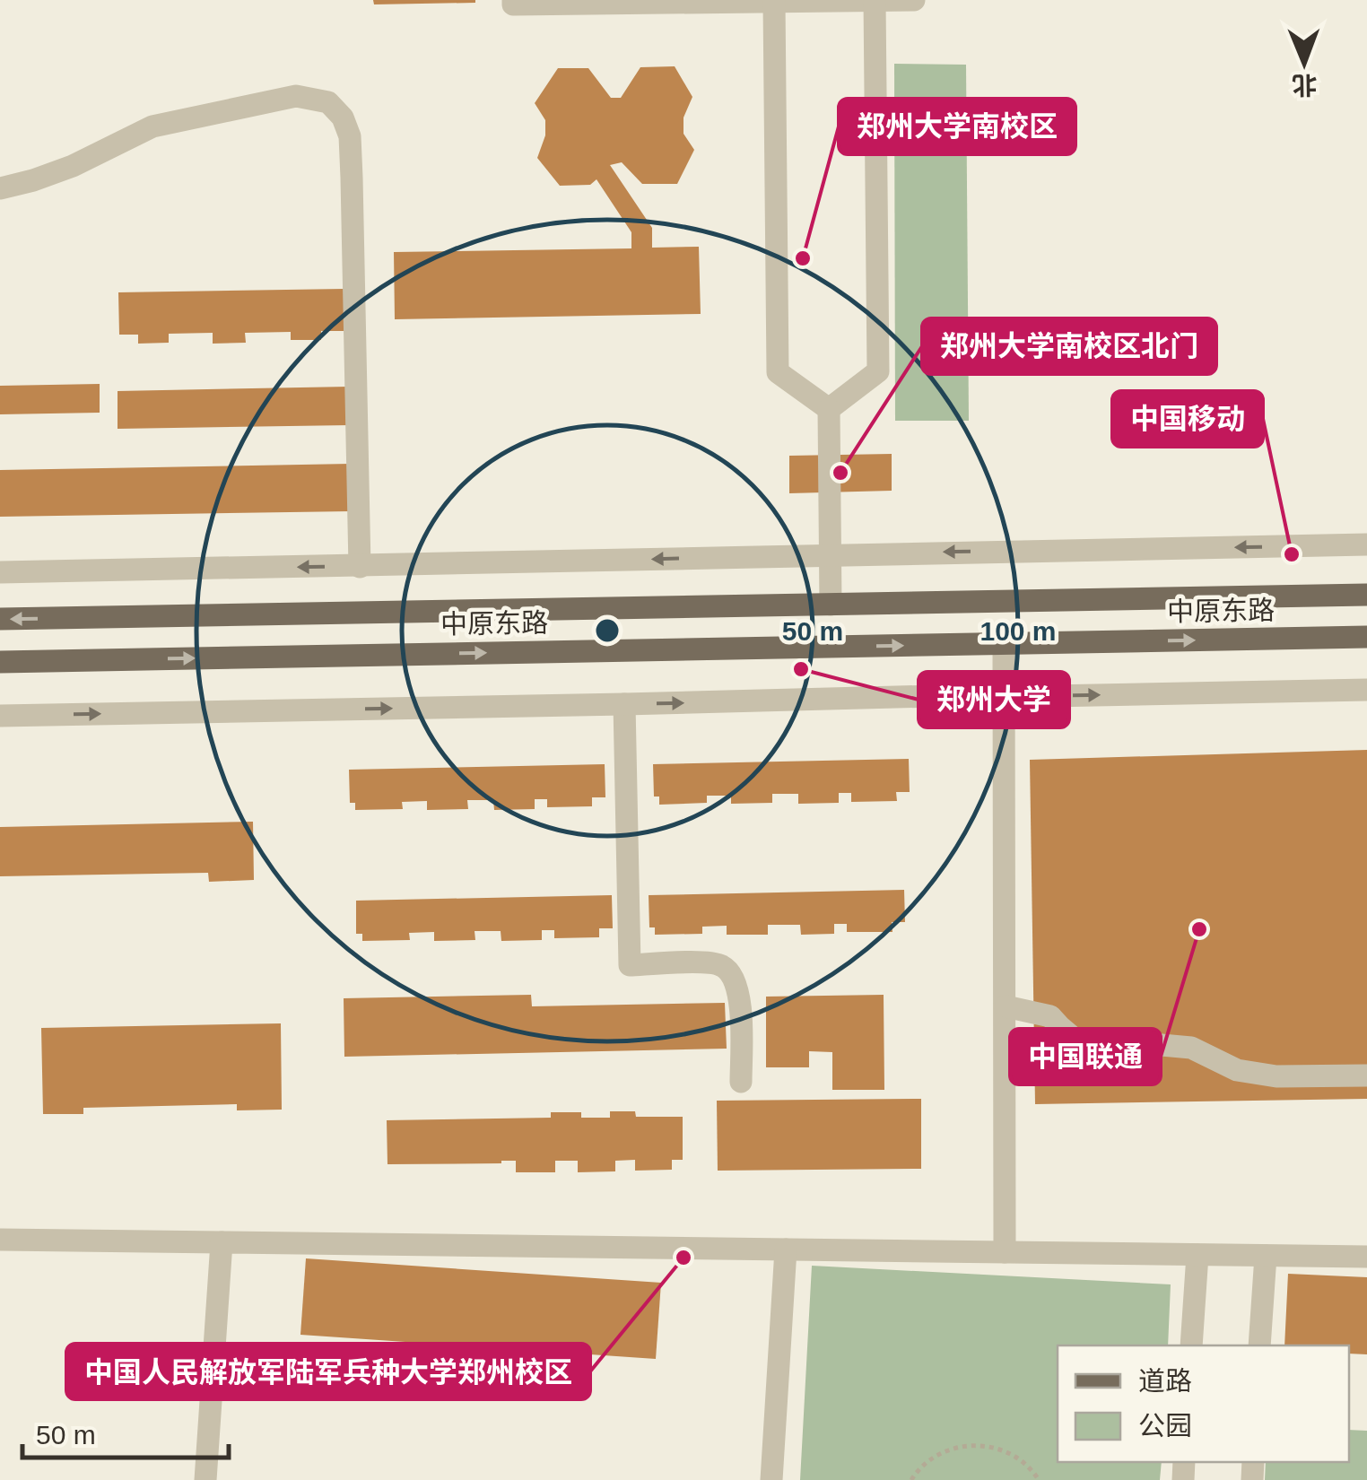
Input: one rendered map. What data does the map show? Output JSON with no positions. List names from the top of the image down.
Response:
{
  "streets": {
    "main road": ["中原东路"]
  },
  "places": [
    "郑州大学南校区",
    "郑州大学南校区北门",
    "中国移动",
    "郑州大学",
    "中国联通",
    "中国人民解放军陆军兵种大学郑州校区"
  ],
  "legend": ["道路", "公园"],
  "scale_bar": "50 m",
  "north": "bottom",
  "rings": ["50 m", "100 m"]
}
